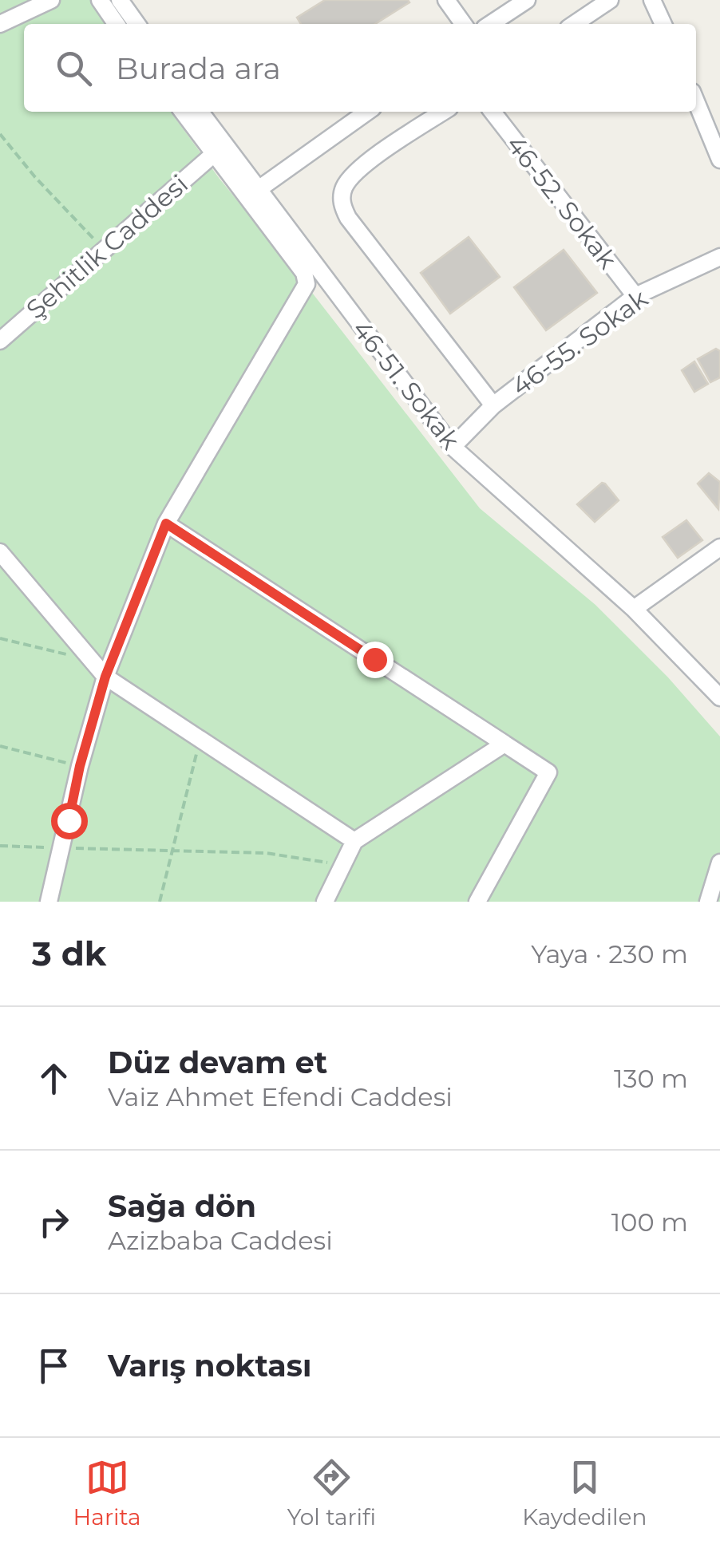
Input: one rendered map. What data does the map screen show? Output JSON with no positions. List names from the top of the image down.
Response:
{
  "streets": {
    "street": [
      "46-52. Sokak",
      "Şehitlik Caddesi",
      "46-55. Sokak",
      "46-51. Sokak"
    ]
  },
  "crossings": [
    ["46-52. Sokak", "46-55. Sokak"],
    ["46-55. Sokak", "46-51. Sokak"]
  ],
  "page": {
    "search": "Burada ara",
    "heading": ["3 dk", "Yaya · 230 m"],
    "list": [
      ["Düz devam et", "Vaiz Ahmet Efendi Caddesi", "130 m"],
      ["Sağa dön", "Azizbaba Caddesi", "100 m"],
      "Varış noktası"
    ],
    "nav": ["Harita", "Yol tarifi", "Kaydedilen"]
  }
}
